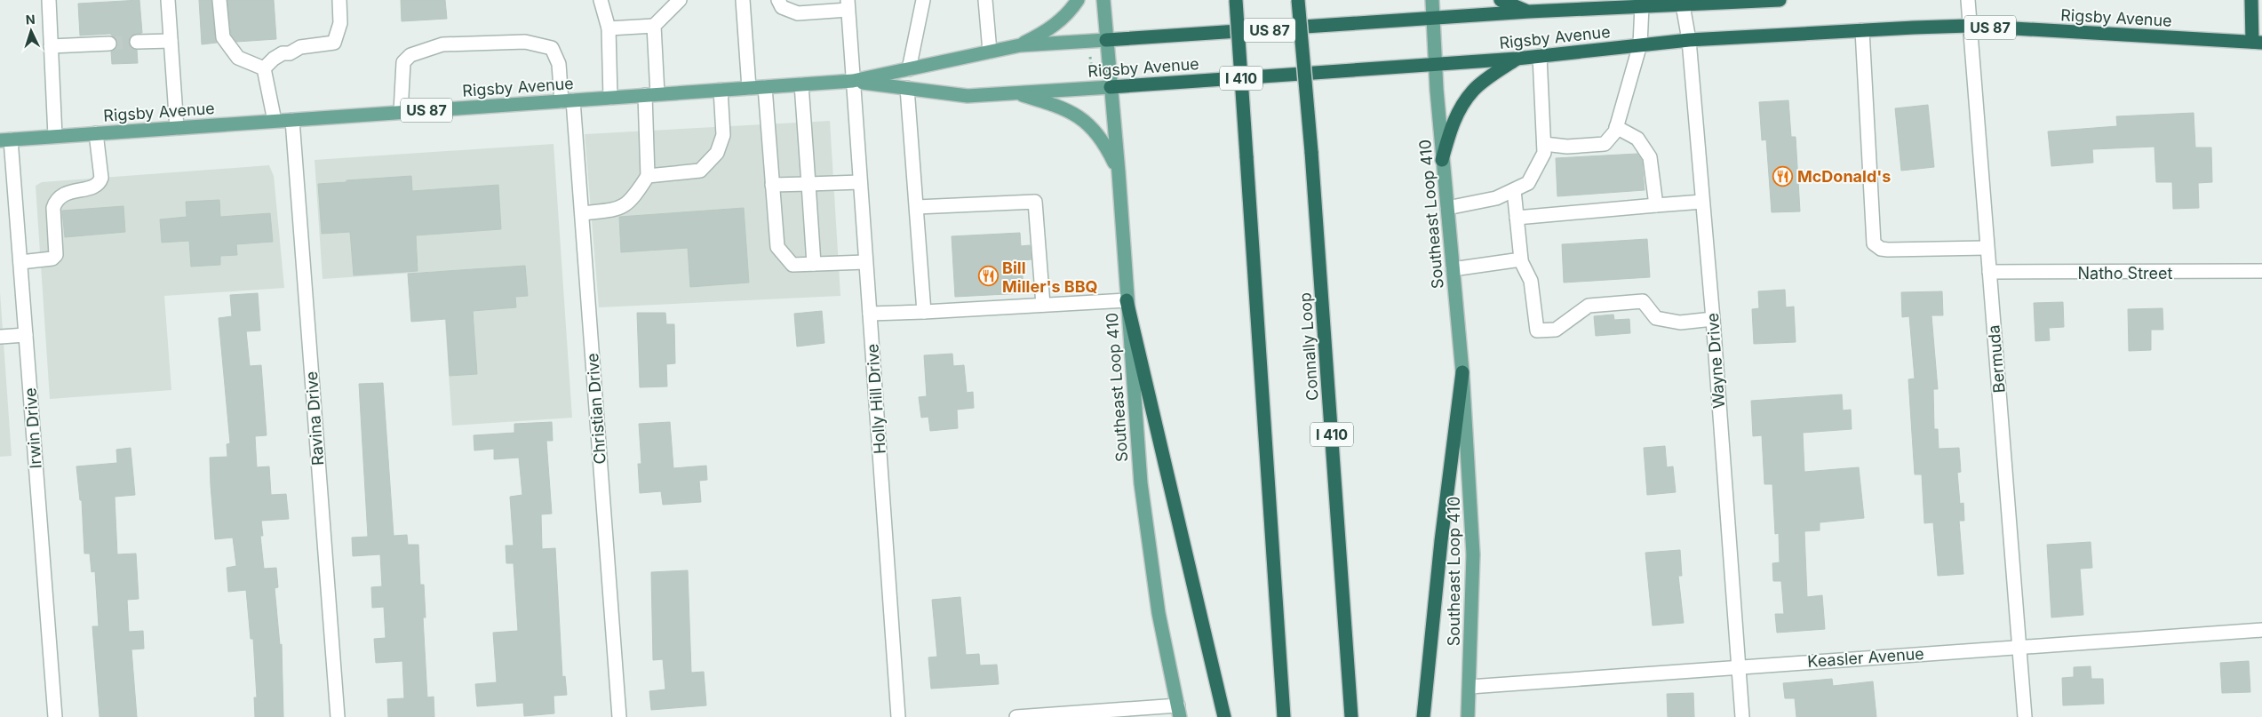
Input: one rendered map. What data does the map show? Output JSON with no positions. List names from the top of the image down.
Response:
{
  "streets": {
    "highway": [
      "Rigsby Avenue",
      "US 87",
      "I 410",
      "Connally Loop"
    ],
    "main road": ["Southeast Loop 410"],
    "street": [
      "Natho Street",
      "Bermuda",
      "Wayne Drive",
      "Holly Hill Drive",
      "Christian Drive",
      "Ravina Drive",
      "Irwin Drive",
      "Keasler Avenue"
    ]
  },
  "crossings": [
    ["Rigsby Avenue", "Southeast Loop 410"],
    ["Rigsby Avenue", "Bermuda"],
    ["Rigsby Avenue", "Wayne Drive"],
    ["Rigsby Avenue", "Holly Hill Drive"],
    ["Rigsby Avenue", "Christian Drive"],
    ["Rigsby Avenue", "Ravina Drive"],
    ["Rigsby Avenue", "Irwin Drive"],
    ["Southeast Loop 410", "Keasler Avenue"],
    ["Natho Street", "Bermuda"],
    ["Bermuda", "Keasler Avenue"],
    ["Wayne Drive", "Keasler Avenue"]
  ],
  "places": {
    "restaurant": ["McDonald's", "Bill Miller's BBQ"]
  },
  "north": "top"
}
